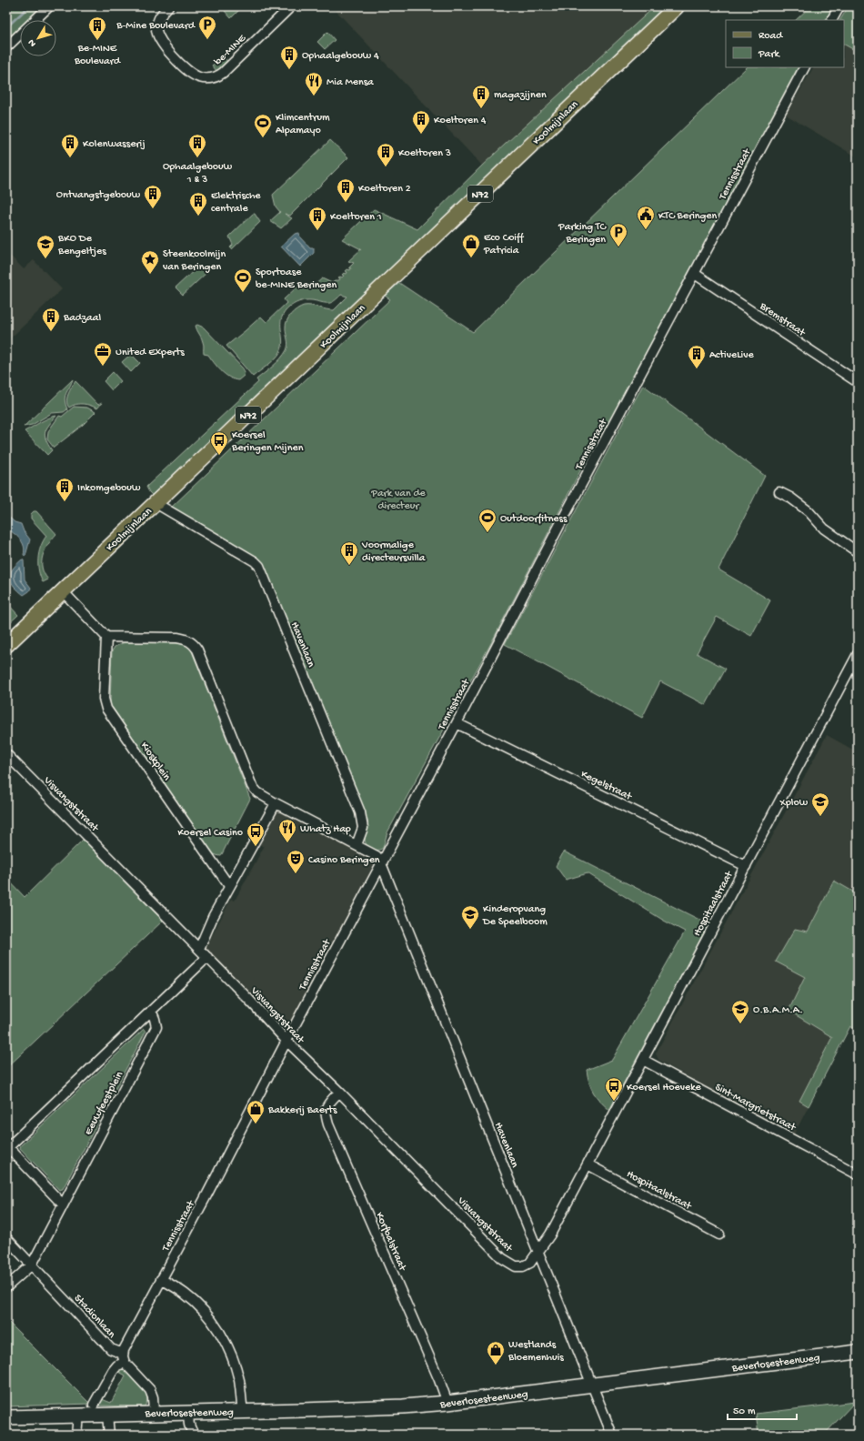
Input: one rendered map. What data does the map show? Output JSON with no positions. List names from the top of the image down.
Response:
{
  "streets": {
    "main road": ["Koolmijnlaan", "N72"],
    "street": [
      "be-MINE",
      "Tennisstraat",
      "Bremstraat",
      "Havenlaan",
      "Kioskplein",
      "Kegelstraat",
      "Visvangststraat",
      "Hospitaalstraat",
      "Eeuwfeestplein",
      "Sint-Margrietstraat",
      "Korfbalstraat",
      "Stadionlaan",
      "Beverlosesteenweg"
    ]
  },
  "crossings": [
    ["Koolmijnlaan", "Havenlaan"],
    ["Tennisstraat", "Bremstraat"],
    ["Tennisstraat", "Havenlaan"],
    ["Tennisstraat", "Kegelstraat"],
    ["Tennisstraat", "Visvangststraat"],
    ["Tennisstraat", "Stadionlaan"],
    ["Havenlaan", "Visvangststraat"],
    ["Havenlaan", "Hospitaalstraat"],
    ["Havenlaan", "Beverlosesteenweg"],
    ["Kegelstraat", "Hospitaalstraat"],
    ["Visvangststraat", "Hospitaalstraat"],
    ["Visvangststraat", "Eeuwfeestplein"],
    ["Visvangststraat", "Korfbalstraat"],
    ["Hospitaalstraat", "Sint-Margrietstraat"],
    ["Eeuwfeestplein", "Stadionlaan"],
    ["Korfbalstraat", "Beverlosesteenweg"],
    ["Stadionlaan", "Beverlosesteenweg"]
  ],
  "parks": ["Park van de directeur"],
  "places": {
    "parking": ["B-Mine Boulevard", "Parking TC Beringen"],
    "building": [
      "Be-MINE Boulevard",
      "Ophaalgebouw 4",
      "magazijnen",
      "Koeltoren 4",
      "Kolenwasserij",
      "Ophaalgebouw 1 & 3",
      "Koeltoren 3",
      "Koeltoren 2",
      "Ontvangstgebouw",
      "Elektrische centrale",
      "Koeltoren 1",
      "Badzaal",
      "ActiveLive",
      "Inkomgebouw",
      "Voormalige directeursvilla"
    ],
    "restaurant": ["Mia Mensa", "Whatz Hap"],
    "sports": ["Klimcentrum Alpamayo", "Sportoase be-MINE Beringen", "Outdoorfitness"],
    "public building": ["KTC Beringen"],
    "shop": ["Eco Coiff Patricia", "Bakkerij Baerts", "Westlands Bloemenhuis"],
    "school or university": [
      "BKO De Bengeltjes",
      "Xplow",
      "Kinderopvang De Speelboom",
      "O.B.A.M.A."
    ],
    "place": ["Steenkoolmijn van Beringen"],
    "office": ["United Experts"],
    "bus stop": ["Koersel Beringen Mijnen", "Koersel Casino", "Koersel Hoeveke"],
    "theatre": ["Casino Beringen"]
  },
  "legend": ["Road", "Park"],
  "scale_bar": "50 m",
  "north": "bottom left"
}
